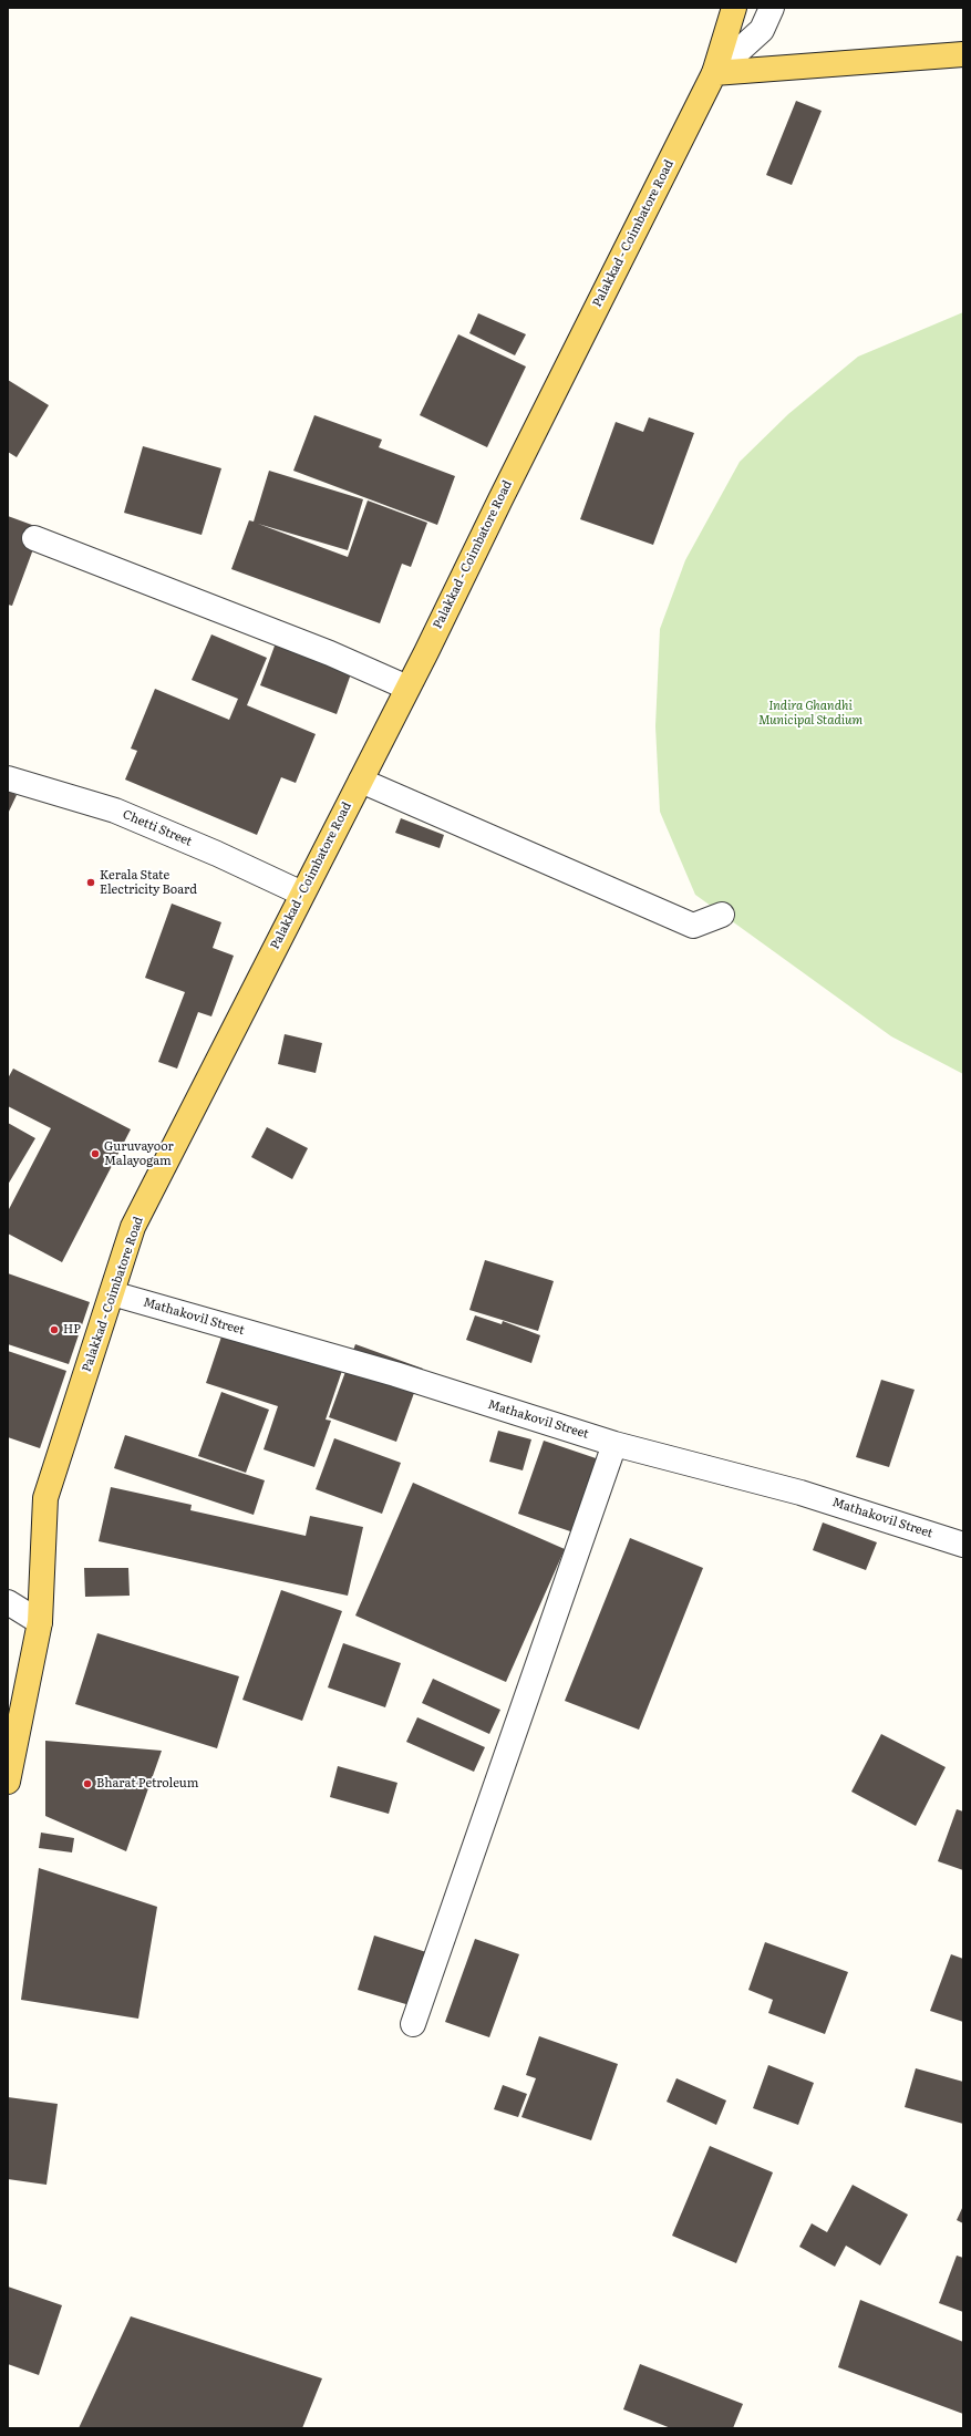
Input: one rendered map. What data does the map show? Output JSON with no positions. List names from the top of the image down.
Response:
{
  "streets": {
    "main road": ["Palakkad - Coimbatore Road"],
    "street": ["Chetti Street", "Mathakovil Street"]
  },
  "crossings": [
    ["Palakkad - Coimbatore Road", "Chetti Street"],
    ["Palakkad - Coimbatore Road", "Mathakovil Street"]
  ],
  "parks": ["Indira Ghandhi Municipal Stadium"],
  "places": [
    "Kerala State Electricity Board",
    "Guruvayoor Malayogam",
    "HP",
    "Bharat Petroleum"
  ]
}
